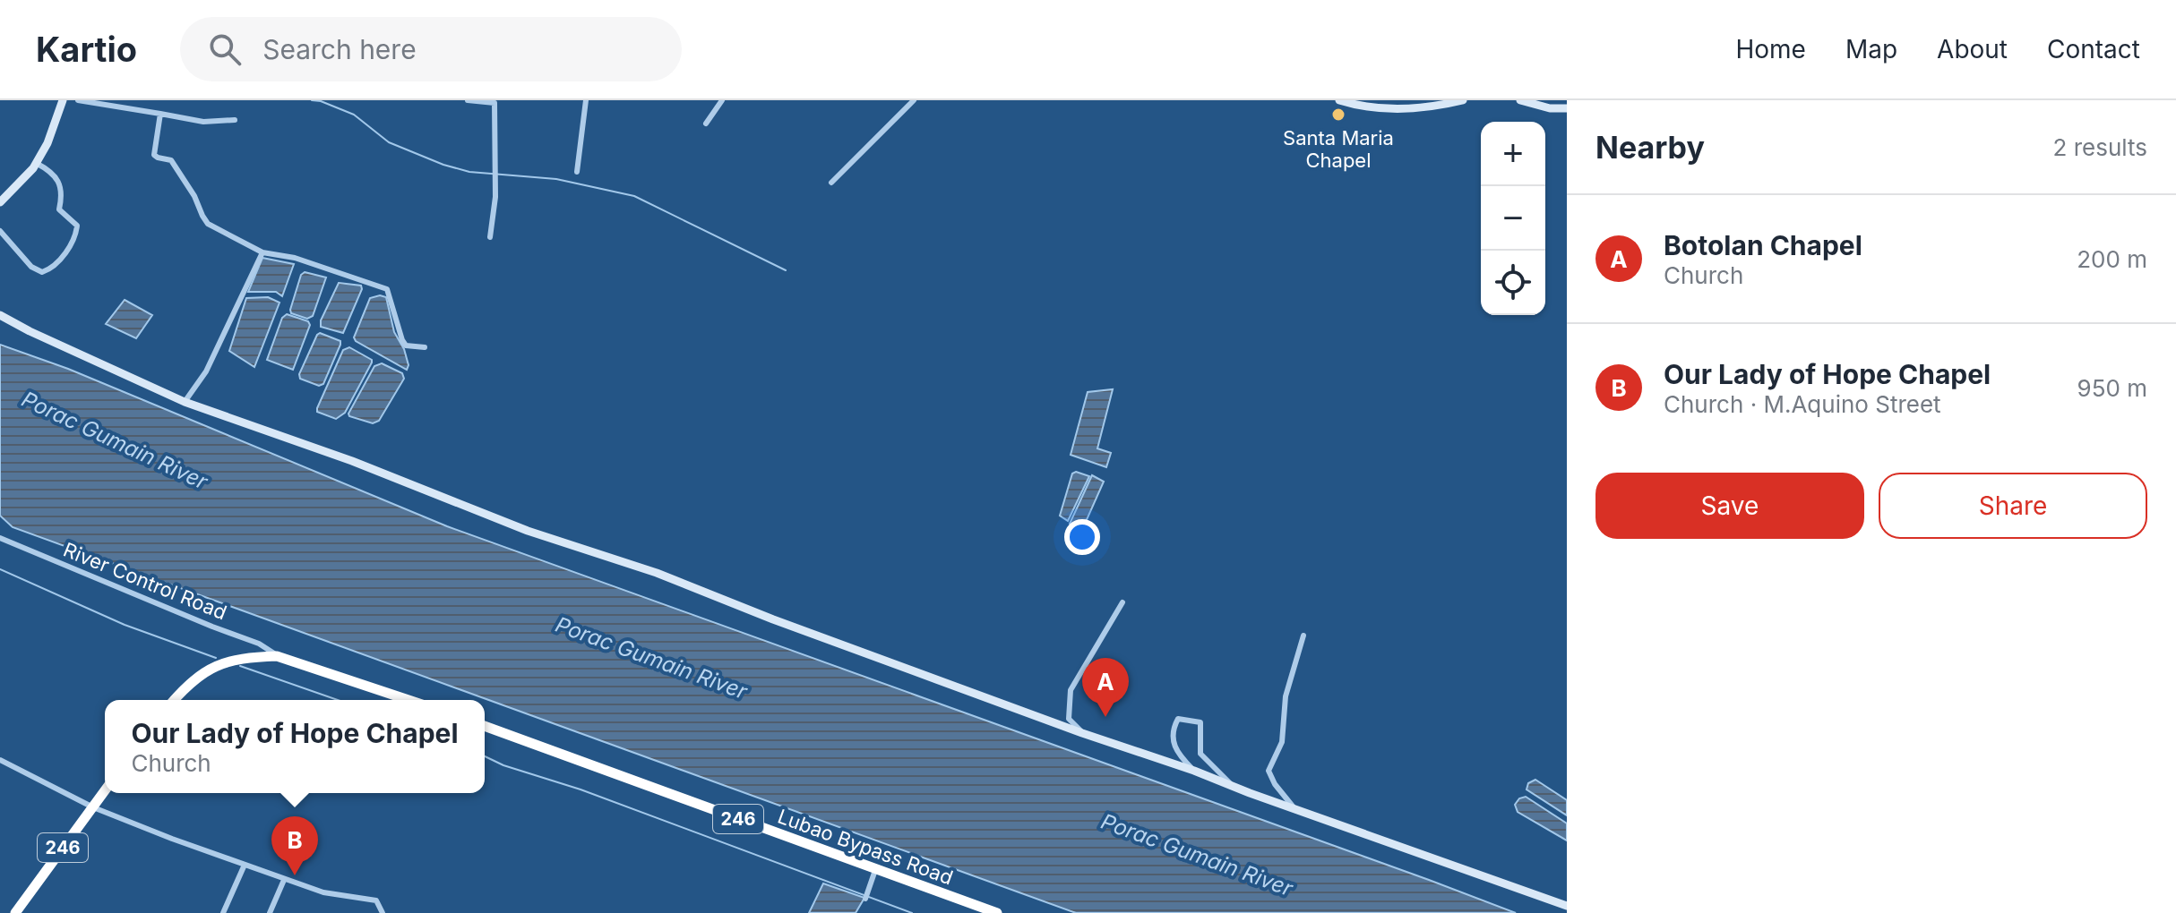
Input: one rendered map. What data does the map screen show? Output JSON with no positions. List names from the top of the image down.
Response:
{
  "streets": {
    "highway": ["246", "Lubao Bypass Road"],
    "street": ["River Control Road"]
  },
  "water": ["Porac Gumain River"],
  "places": ["Santa Maria Chapel"],
  "page": {
    "header": "Kartio",
    "search": "Search here",
    "nav": [
      "Home",
      "Map",
      "About",
      "Contact"
    ],
    "heading": ["Nearby", "2 results"],
    "map_buttons": ["+", "−"],
    "list": [
      {
        "mark": "A",
        "name": "Botolan Chapel",
        "note": "Church",
        "value": "200 m"
      },
      {
        "mark": "B",
        "name": "Our Lady of Hope Chapel",
        "note": "Church · M.Aquino Street",
        "value": "950 m"
      }
    ],
    "buttons": ["Save", "Share"],
    "pins": ["A", "B"],
    "popup": ["Our Lady of Hope Chapel", "Church"]
  }
}
